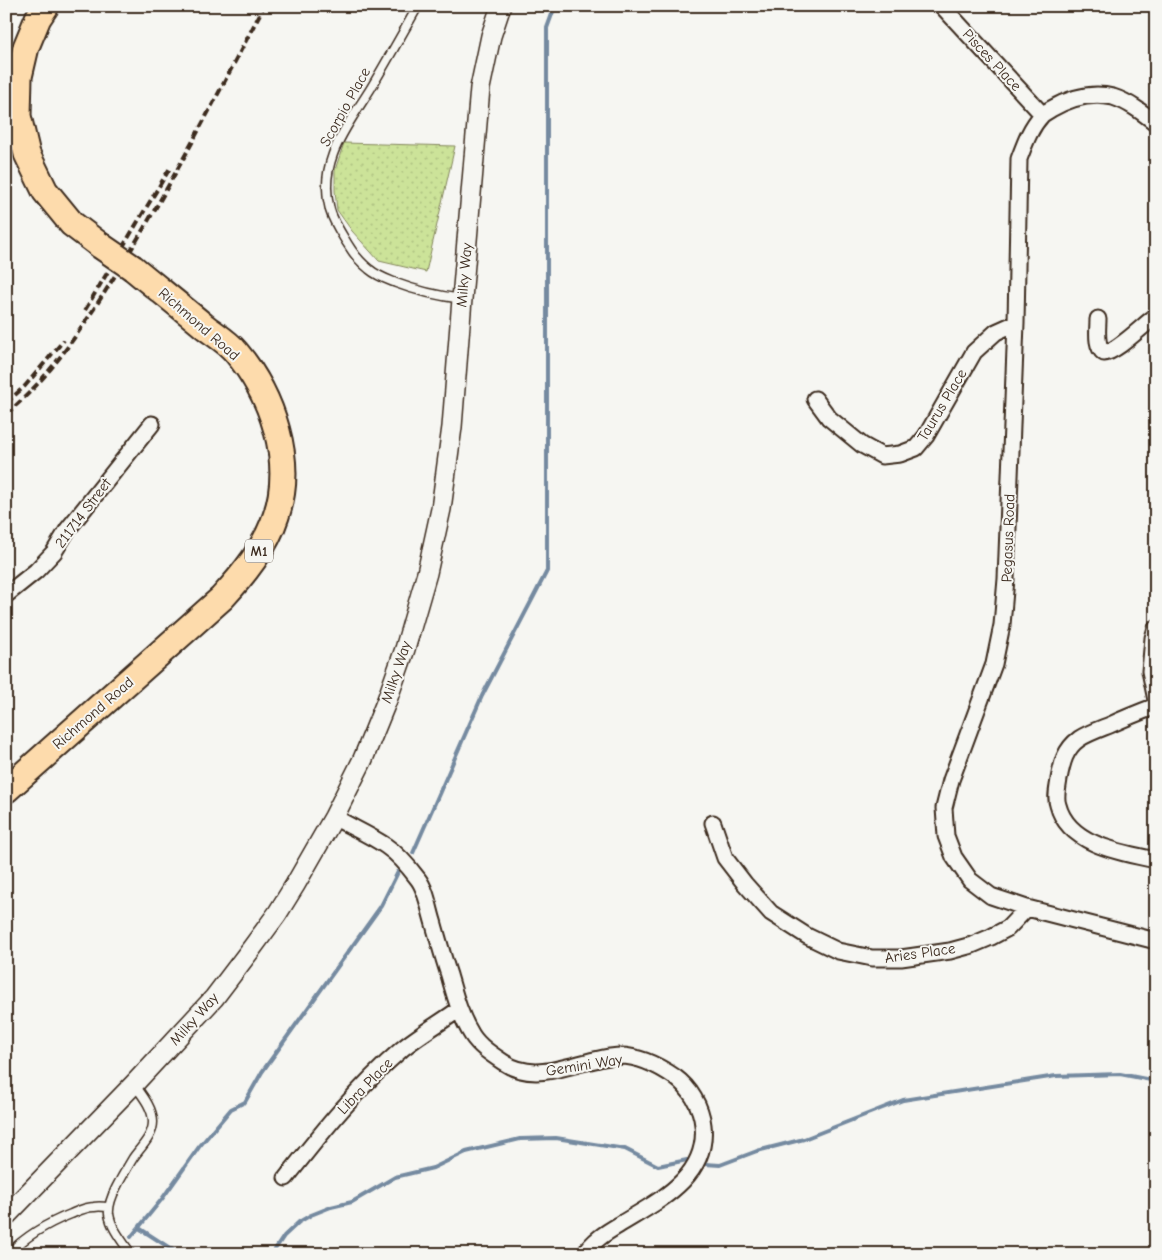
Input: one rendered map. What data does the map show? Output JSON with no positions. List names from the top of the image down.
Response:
{
  "streets": {
    "highway": ["Richmond Road", "M1"],
    "street": [
      "Pisces Place",
      "Milky Way",
      "Taurus Place",
      "211714 Street",
      "Pegasus Road",
      "Aries Place",
      "Gemini Way",
      "Libra Place"
    ],
    "lane": ["Scorpio Place"]
  },
  "crossings": [
    ["Pisces Place", "Pegasus Road"],
    ["Scorpio Place", "Milky Way"],
    ["Milky Way", "Gemini Way"],
    ["Taurus Place", "Pegasus Road"],
    ["Pegasus Road", "Aries Place"],
    ["Gemini Way", "Libra Place"]
  ]
}
